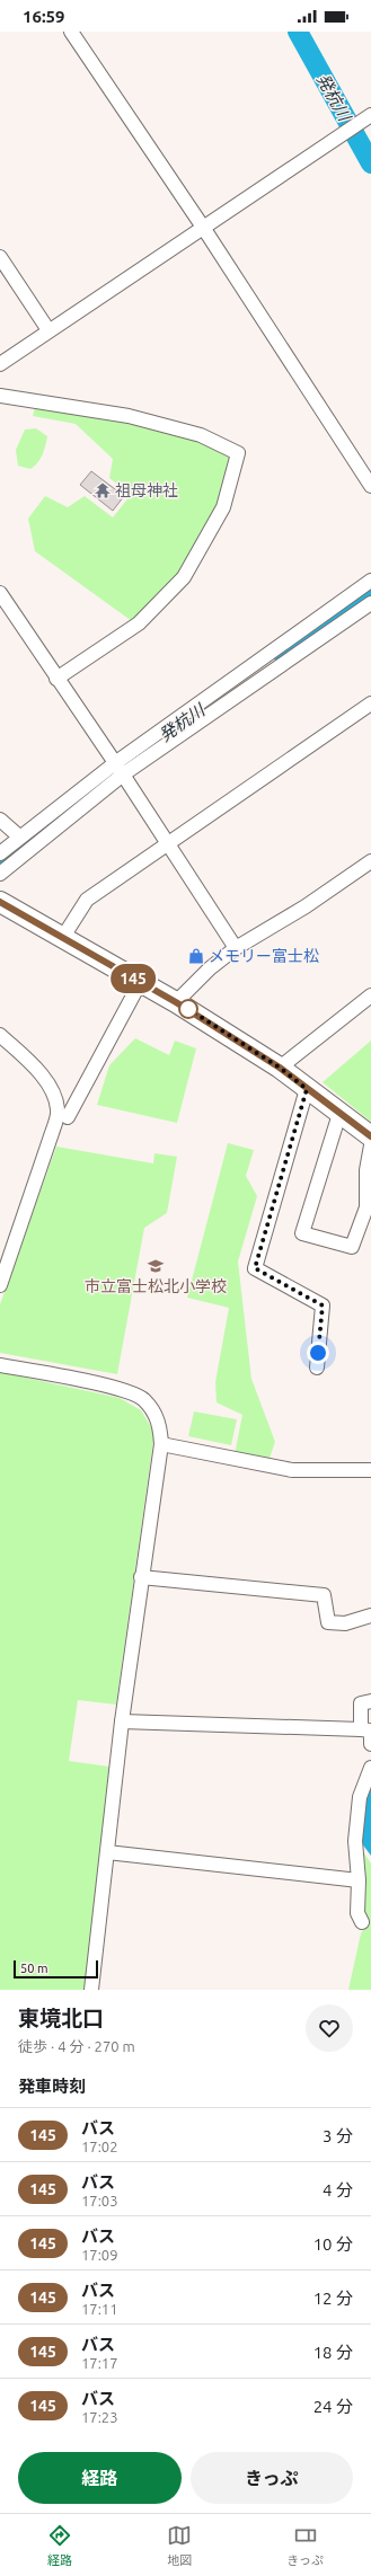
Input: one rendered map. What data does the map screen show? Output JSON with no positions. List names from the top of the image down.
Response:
{
  "water": ["発杭川"],
  "places": {
    "temple": ["祖母神社"],
    "shop": ["メモリー富士松"],
    "school or university": ["市立富士松北小学校"]
  },
  "lines": ["bus line 145"],
  "scale_bar": "50 m",
  "page": {
    "status": "16:59",
    "on_map": "145",
    "scale": "50 m",
    "heading": [
      ["東境北口", "徒歩 · 4 分 · 270 m"],
      "発車時刻"
    ],
    "list": [
      {
        "mark": "145",
        "name": "バス",
        "note": "17:02",
        "value": "3 分"
      },
      {
        "mark": "145",
        "name": "バス",
        "note": "17:03",
        "value": "4 分"
      },
      {
        "mark": "145",
        "name": "バス",
        "note": "17:09",
        "value": "10 分"
      },
      {
        "mark": "145",
        "name": "バス",
        "note": "17:11",
        "value": "12 分"
      },
      {
        "mark": "145",
        "name": "バス",
        "note": "17:17",
        "value": "18 分"
      },
      {
        "mark": "145",
        "name": "バス",
        "note": "17:23",
        "value": "24 分"
      }
    ],
    "buttons": ["経路", "きっぷ"],
    "tabs": ["経路", "地図", "きっぷ"]
  }
}
